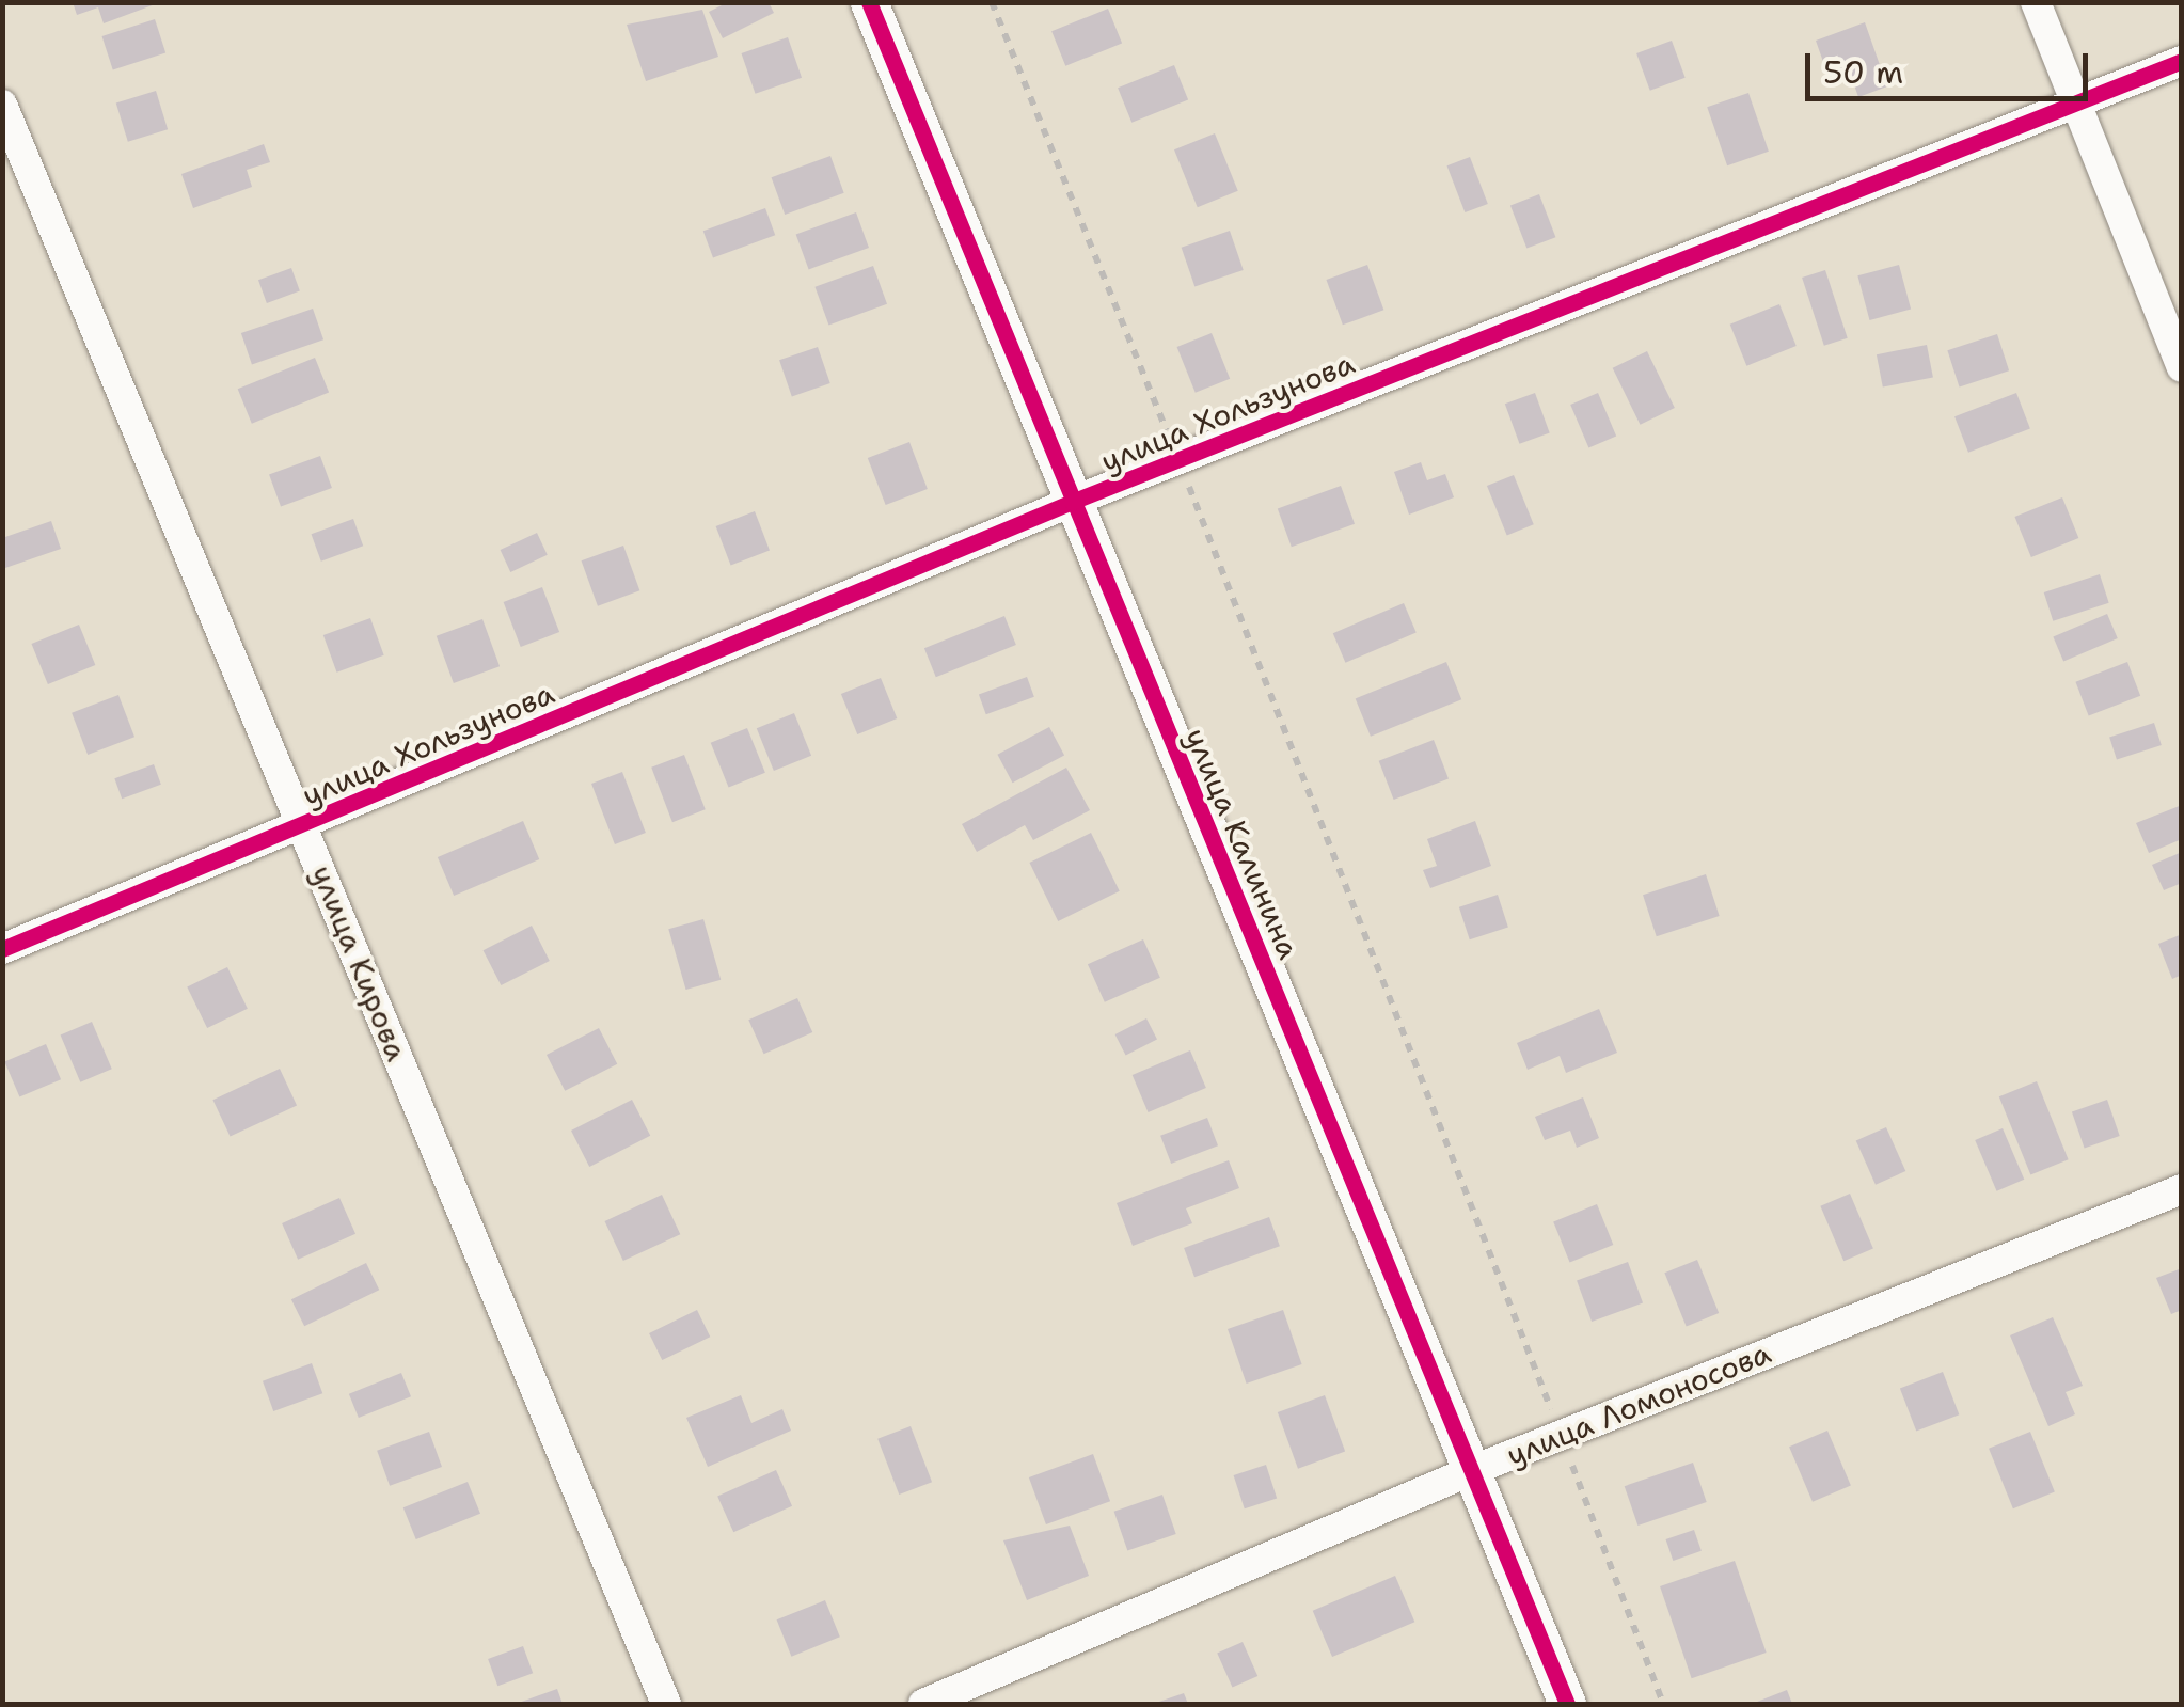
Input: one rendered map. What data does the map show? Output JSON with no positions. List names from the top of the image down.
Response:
{
  "streets": {
    "street": [
      "улица Хользунова",
      "улица Калинина",
      "улица Кирова",
      "улица Ломоносова"
    ]
  },
  "crossings": [
    ["улица Хользунова", "улица Калинина"],
    ["улица Хользунова", "улица Кирова"],
    ["улица Калинина", "улица Ломоносова"]
  ],
  "scale_bar": "50 m"
}
